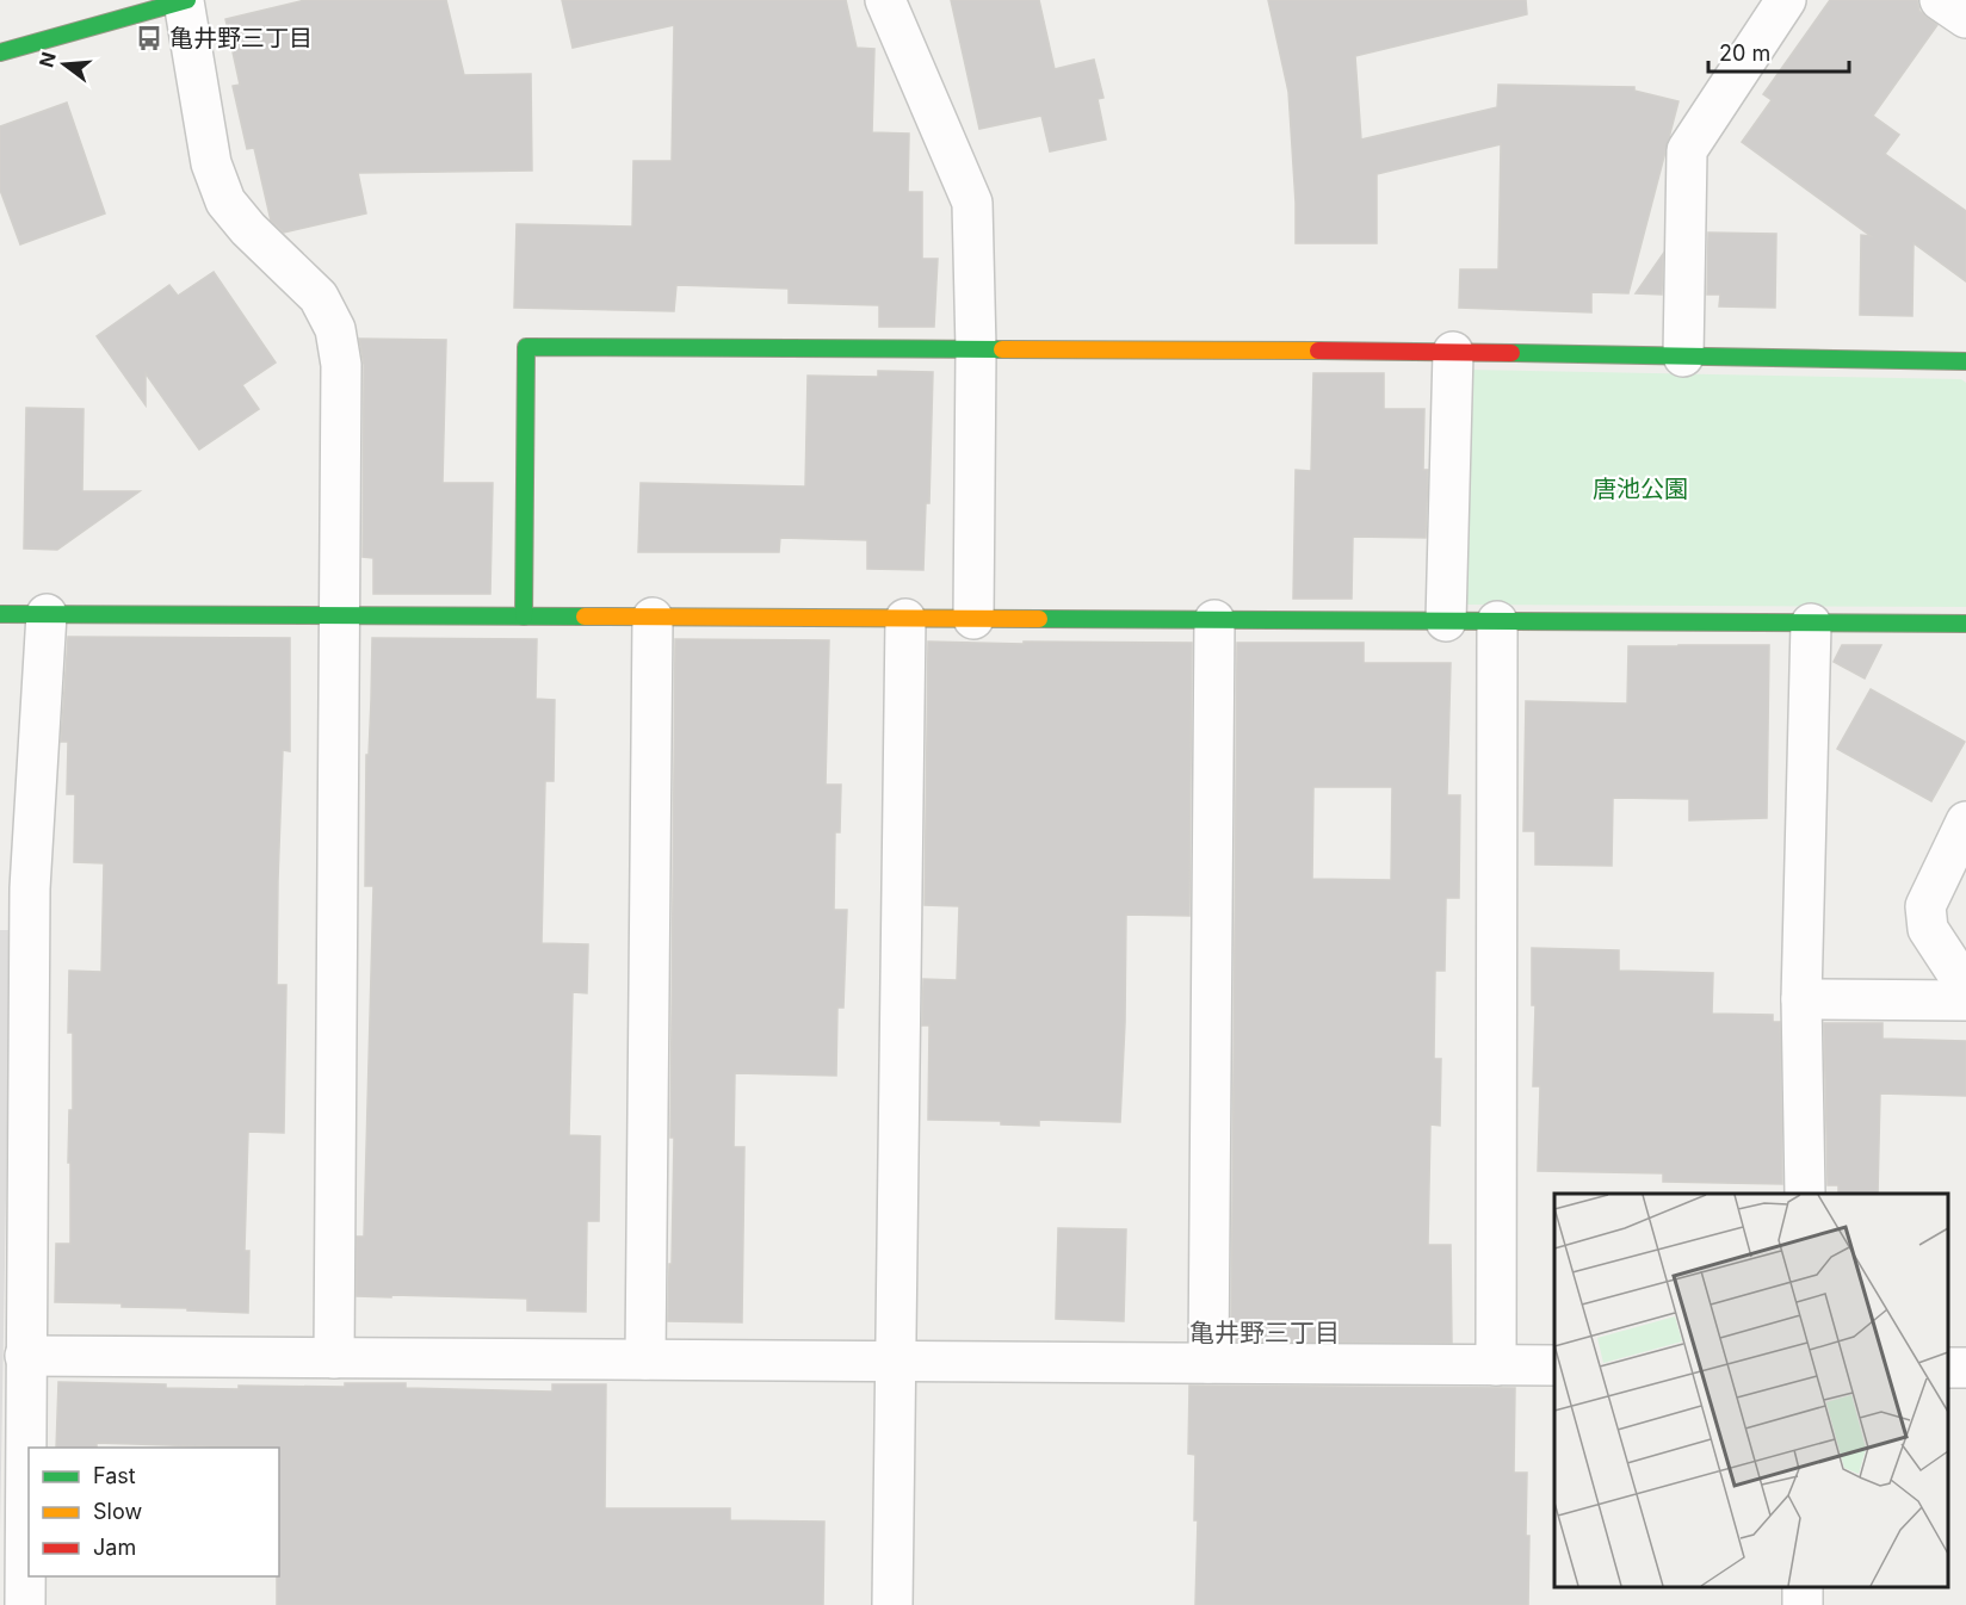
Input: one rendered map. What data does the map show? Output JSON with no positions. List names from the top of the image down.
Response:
{
  "districts": ["亀井野三丁目"],
  "parks": ["唐池公園"],
  "places": {
    "bus stop": ["亀井野三丁目"]
  },
  "legend": ["Fast", "Slow", "Jam"],
  "scale_bar": "20 m",
  "north": "left"
}
